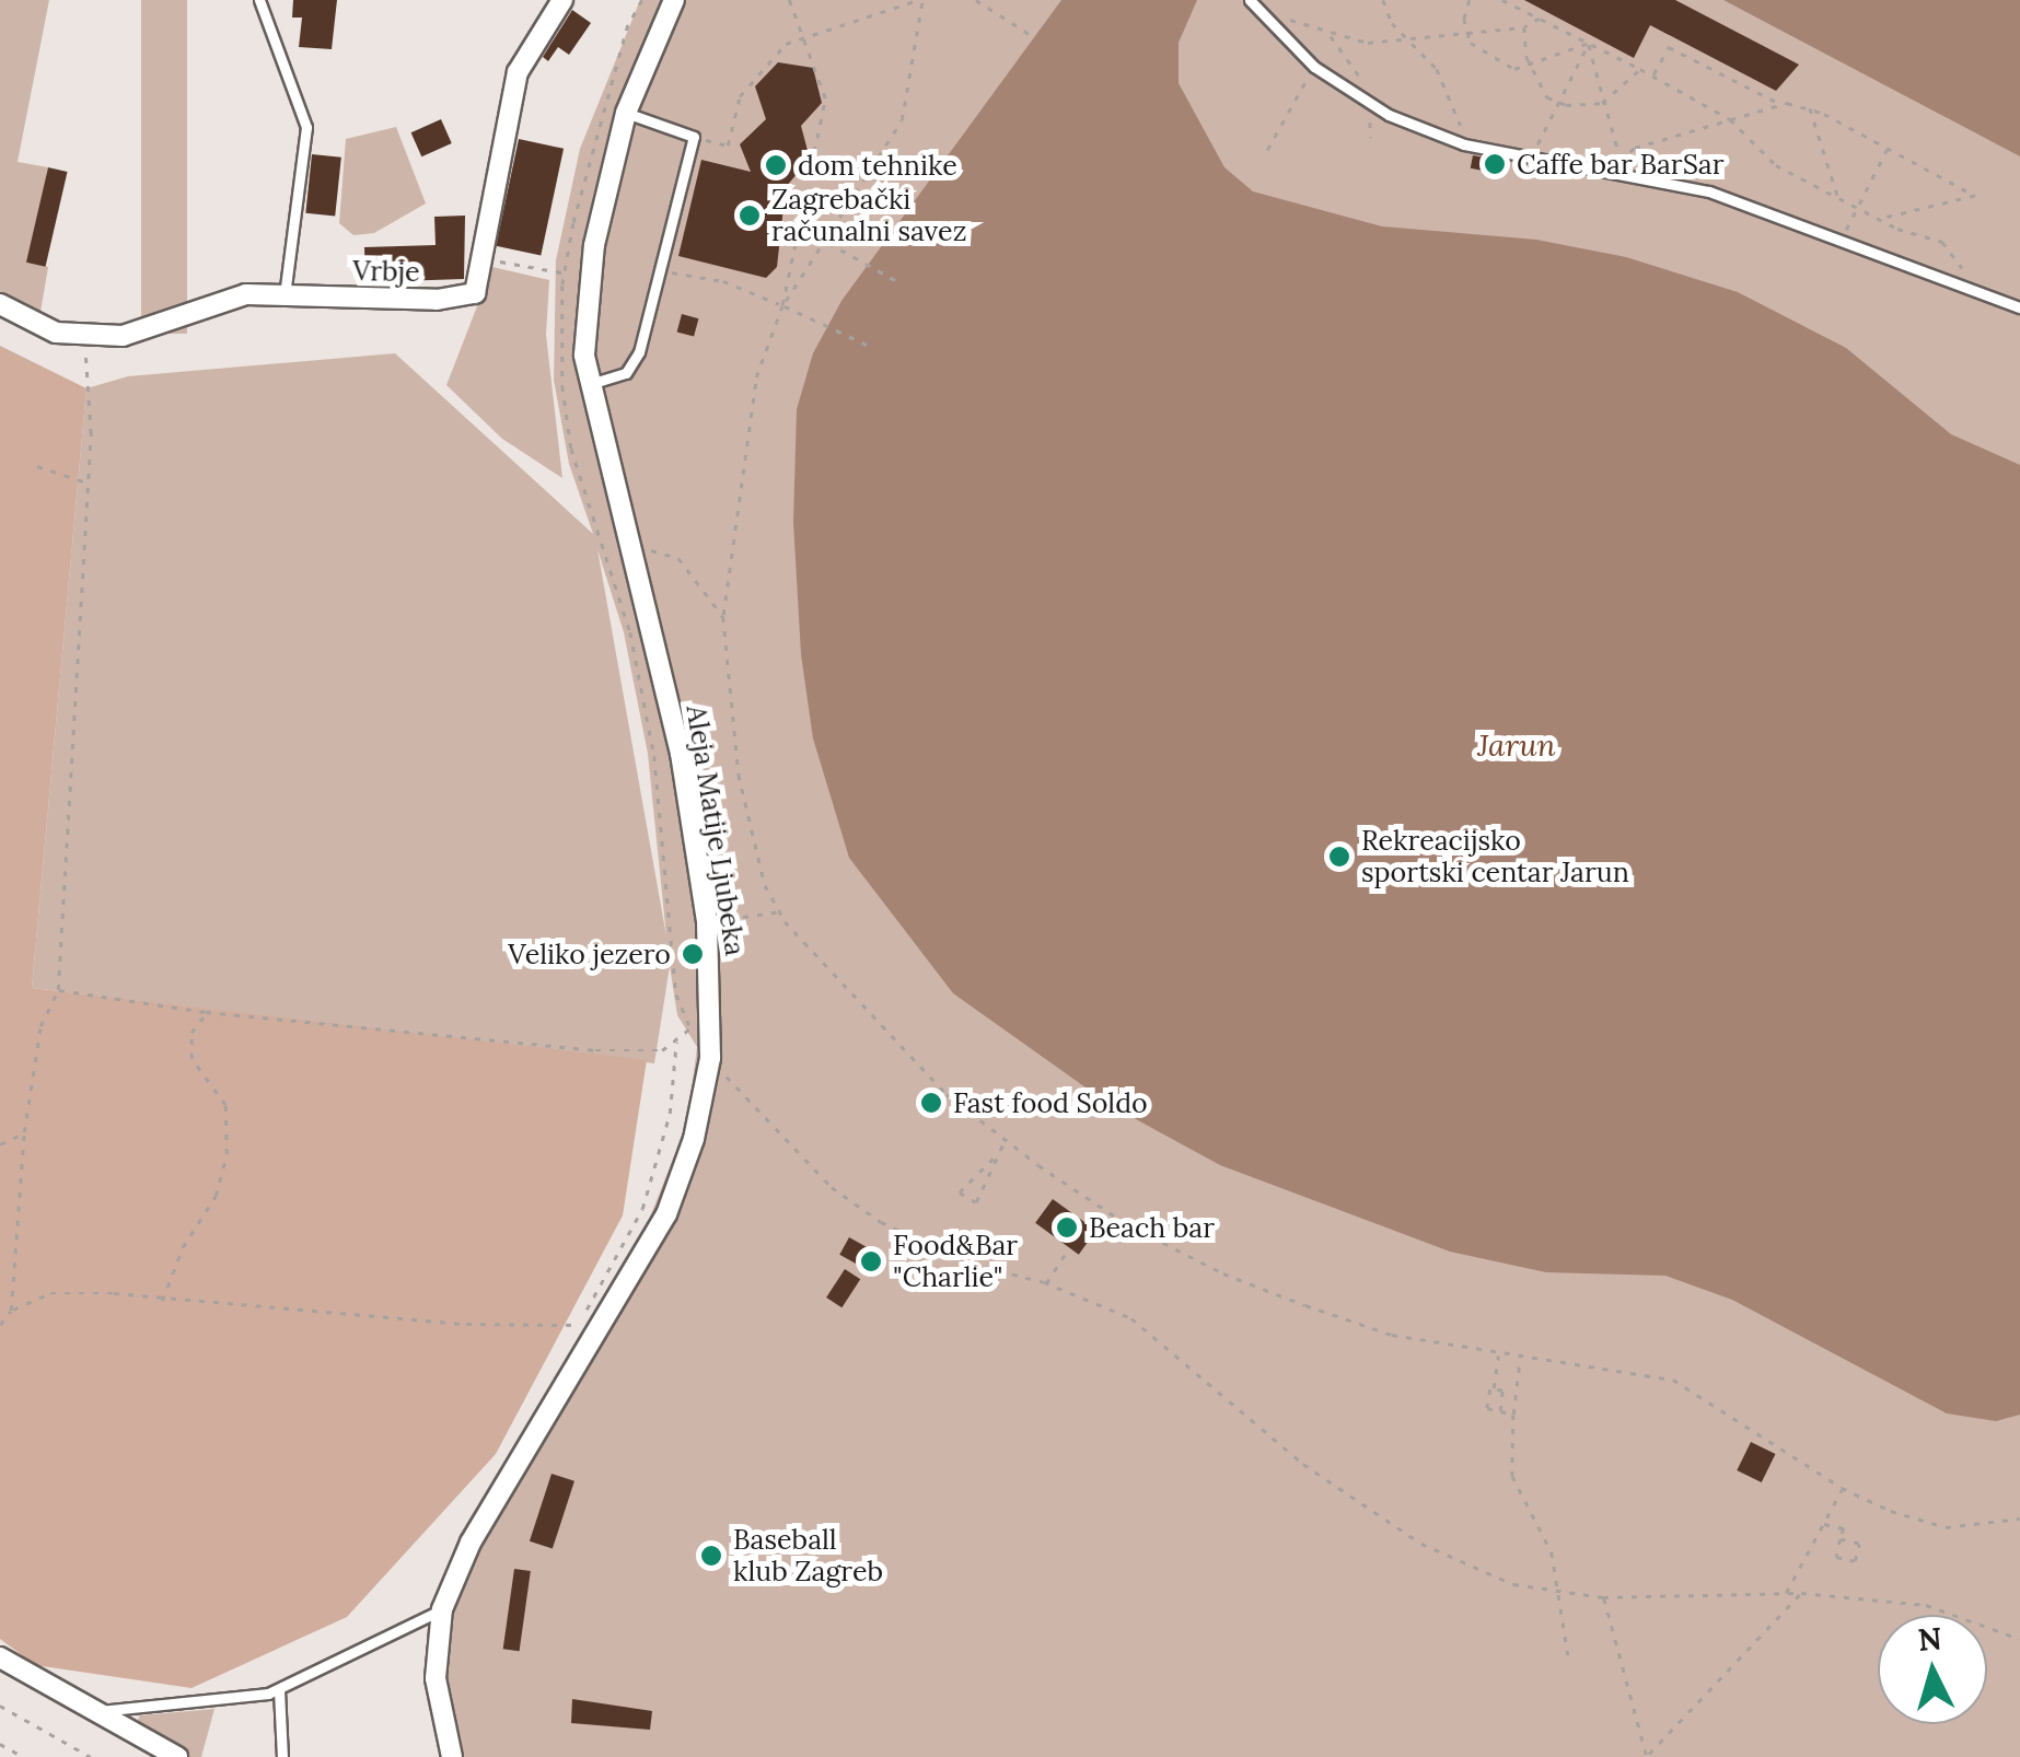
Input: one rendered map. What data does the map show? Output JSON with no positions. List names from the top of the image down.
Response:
{
  "streets": {
    "street": ["Vrbje", "Aleja Matije Ljubeka"]
  },
  "water": ["Jarun"],
  "places": [
    "Caffe bar BarSar",
    "dom tehnike",
    "Zagrebački računalni savez",
    "Rekreacijsko sportski centar Jarun",
    "Veliko jezero",
    "Fast food Soldo",
    "Beach bar",
    "Food&Bar \"Charlie\"",
    "Baseball klub Zagreb"
  ],
  "north": "top"
}
